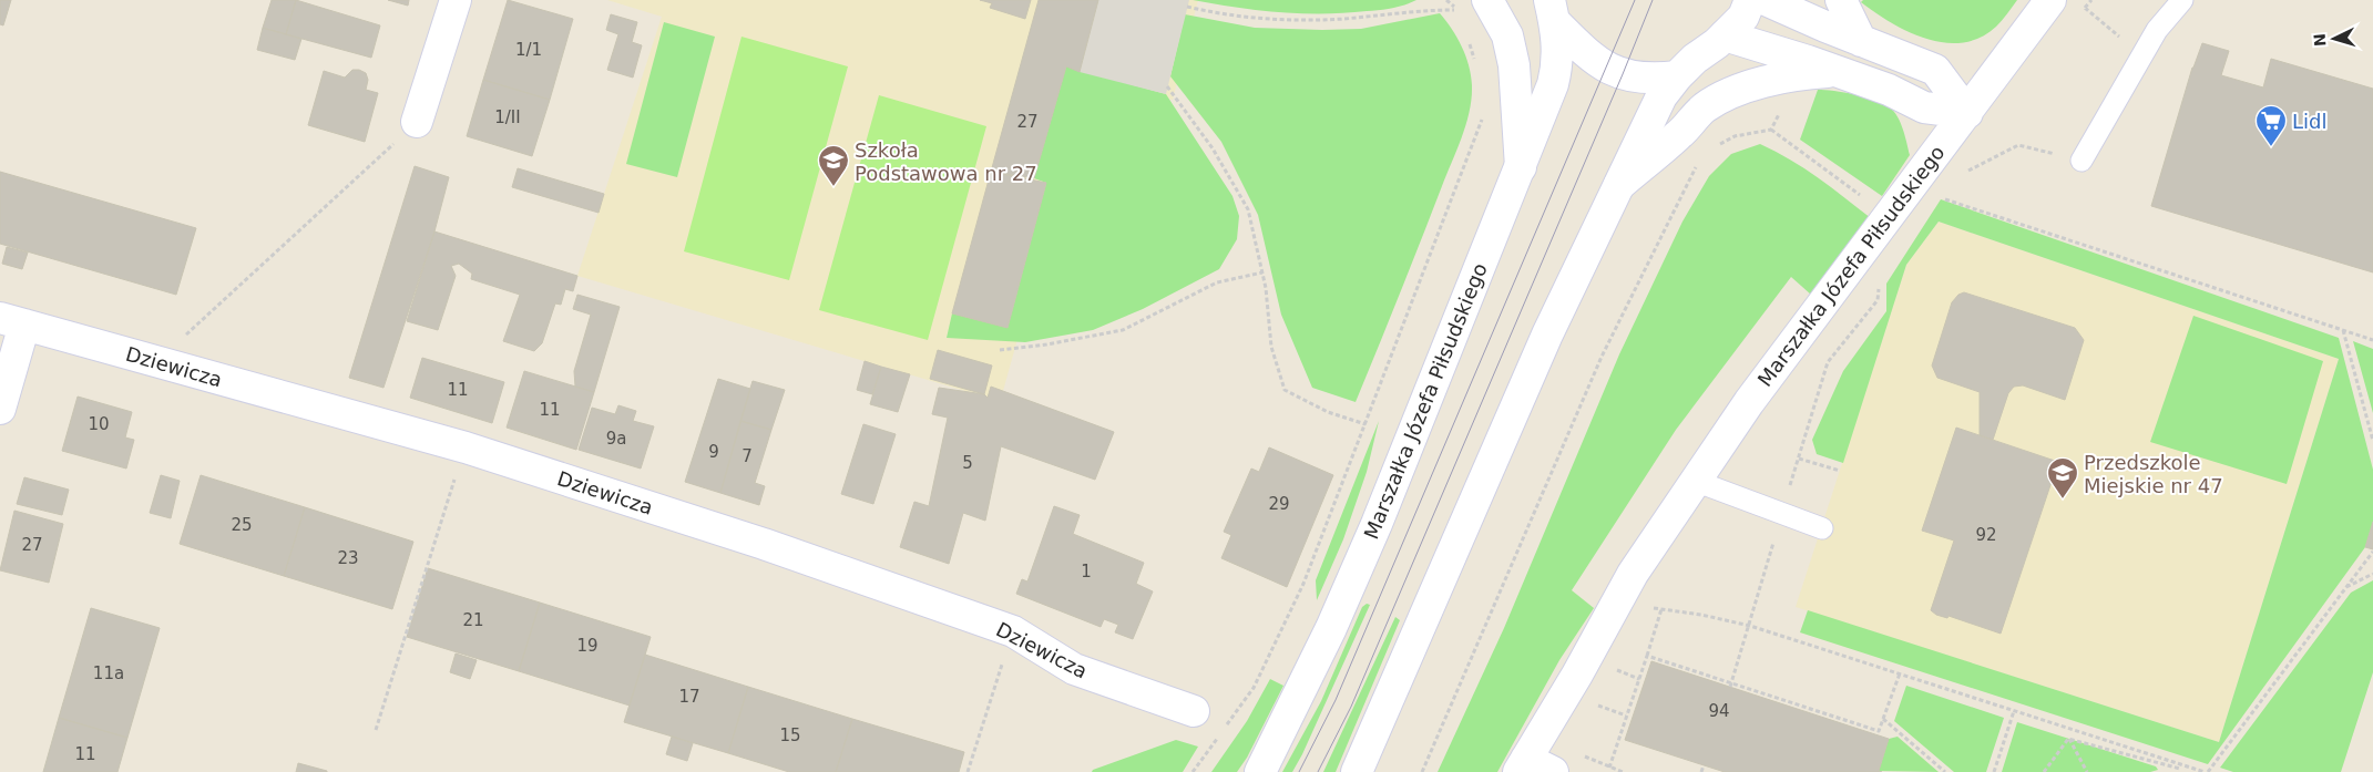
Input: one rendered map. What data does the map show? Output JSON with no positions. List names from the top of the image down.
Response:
{
  "streets": {
    "street": ["Marszałka Józefa Piłsudskiego", "Dziewicza"]
  },
  "places": {
    "supermarket": ["Lidl"],
    "school or university": ["Szkoła Podstawowa nr 27", "Przedszkole Miejskie nr 47"]
  },
  "house_numbers": [
    "1/1",
    "1/II",
    "27",
    "11",
    "11",
    "10",
    "9a",
    "9",
    "7",
    "5",
    "29",
    "25",
    "92",
    "27",
    "23",
    "1",
    "21",
    "19",
    "11a",
    "17",
    "94",
    "15",
    "11"
  ],
  "north": "left"
}
